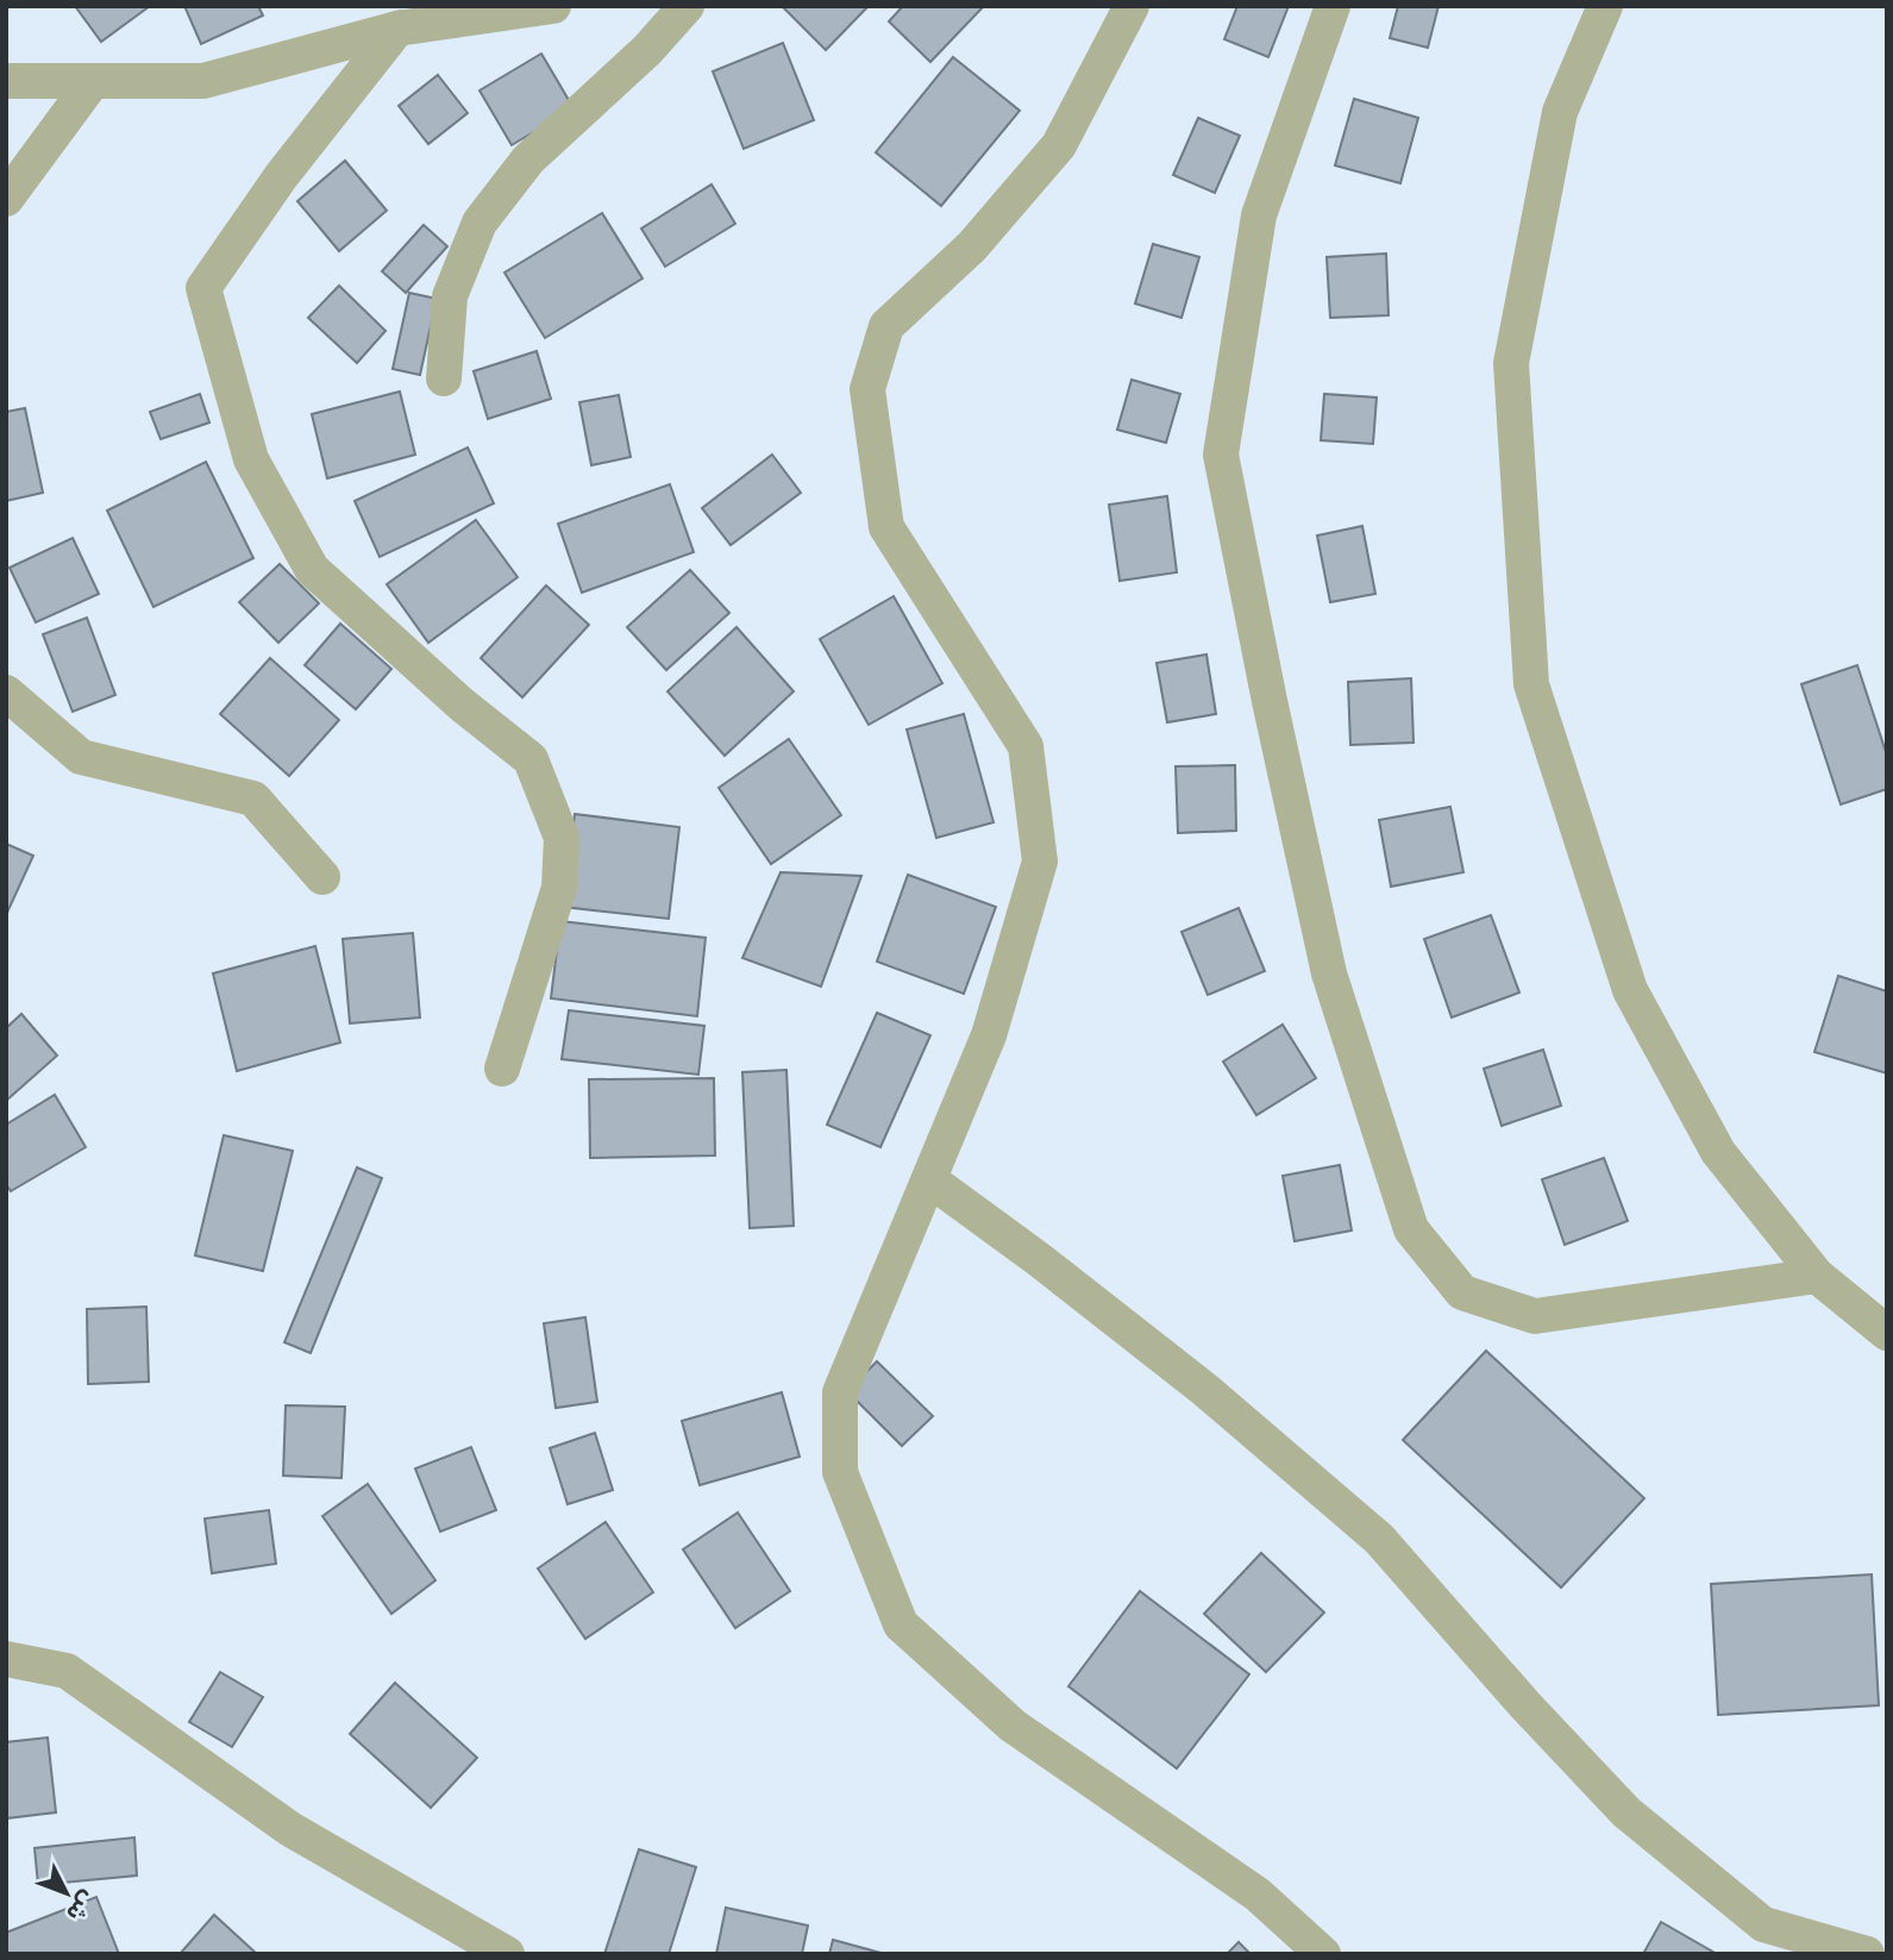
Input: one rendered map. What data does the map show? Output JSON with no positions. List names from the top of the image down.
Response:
{
  "north": "bottom right"
}
